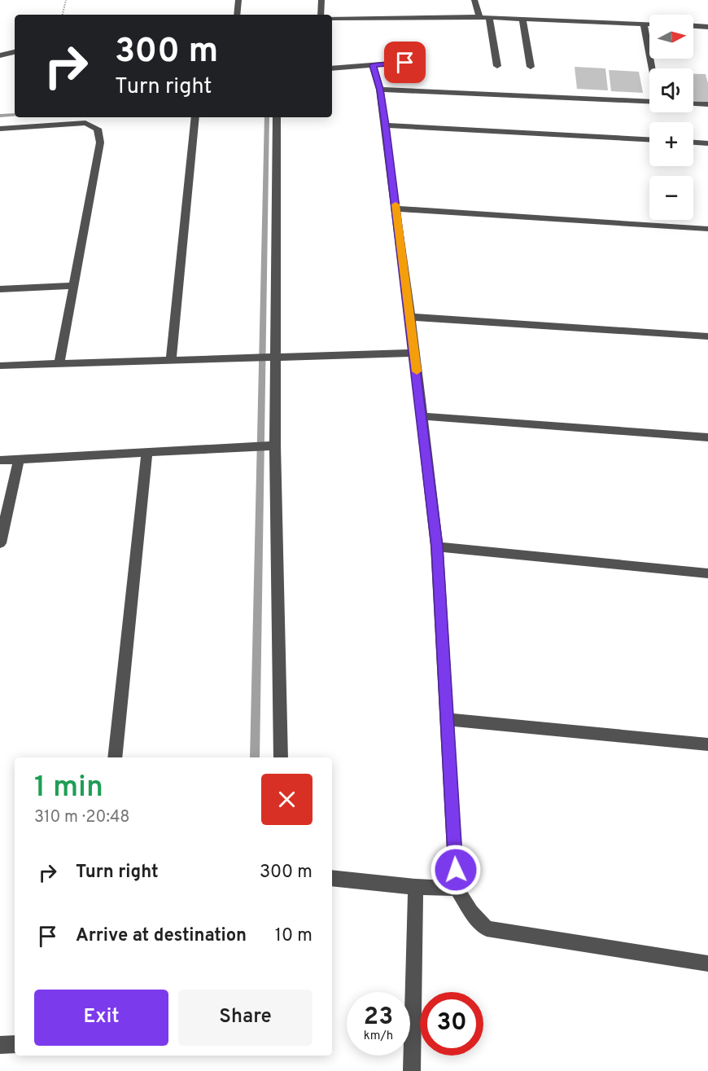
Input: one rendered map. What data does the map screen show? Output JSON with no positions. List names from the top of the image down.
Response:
{
  "north": "right",
  "page": {
    "map_buttons": ["+", "−"],
    "turn": ["300 m", "Turn right"],
    "heading": ["1 min", "310 m · 20:48"],
    "list": [
      {
        "name": "Turn right",
        "value": "300 m"
      },
      {
        "name": "Arrive at destination",
        "value": "10 m"
      }
    ],
    "buttons": ["Exit", "Share"],
    "speed": "23 km/h",
    "limit": "30"
  }
}
